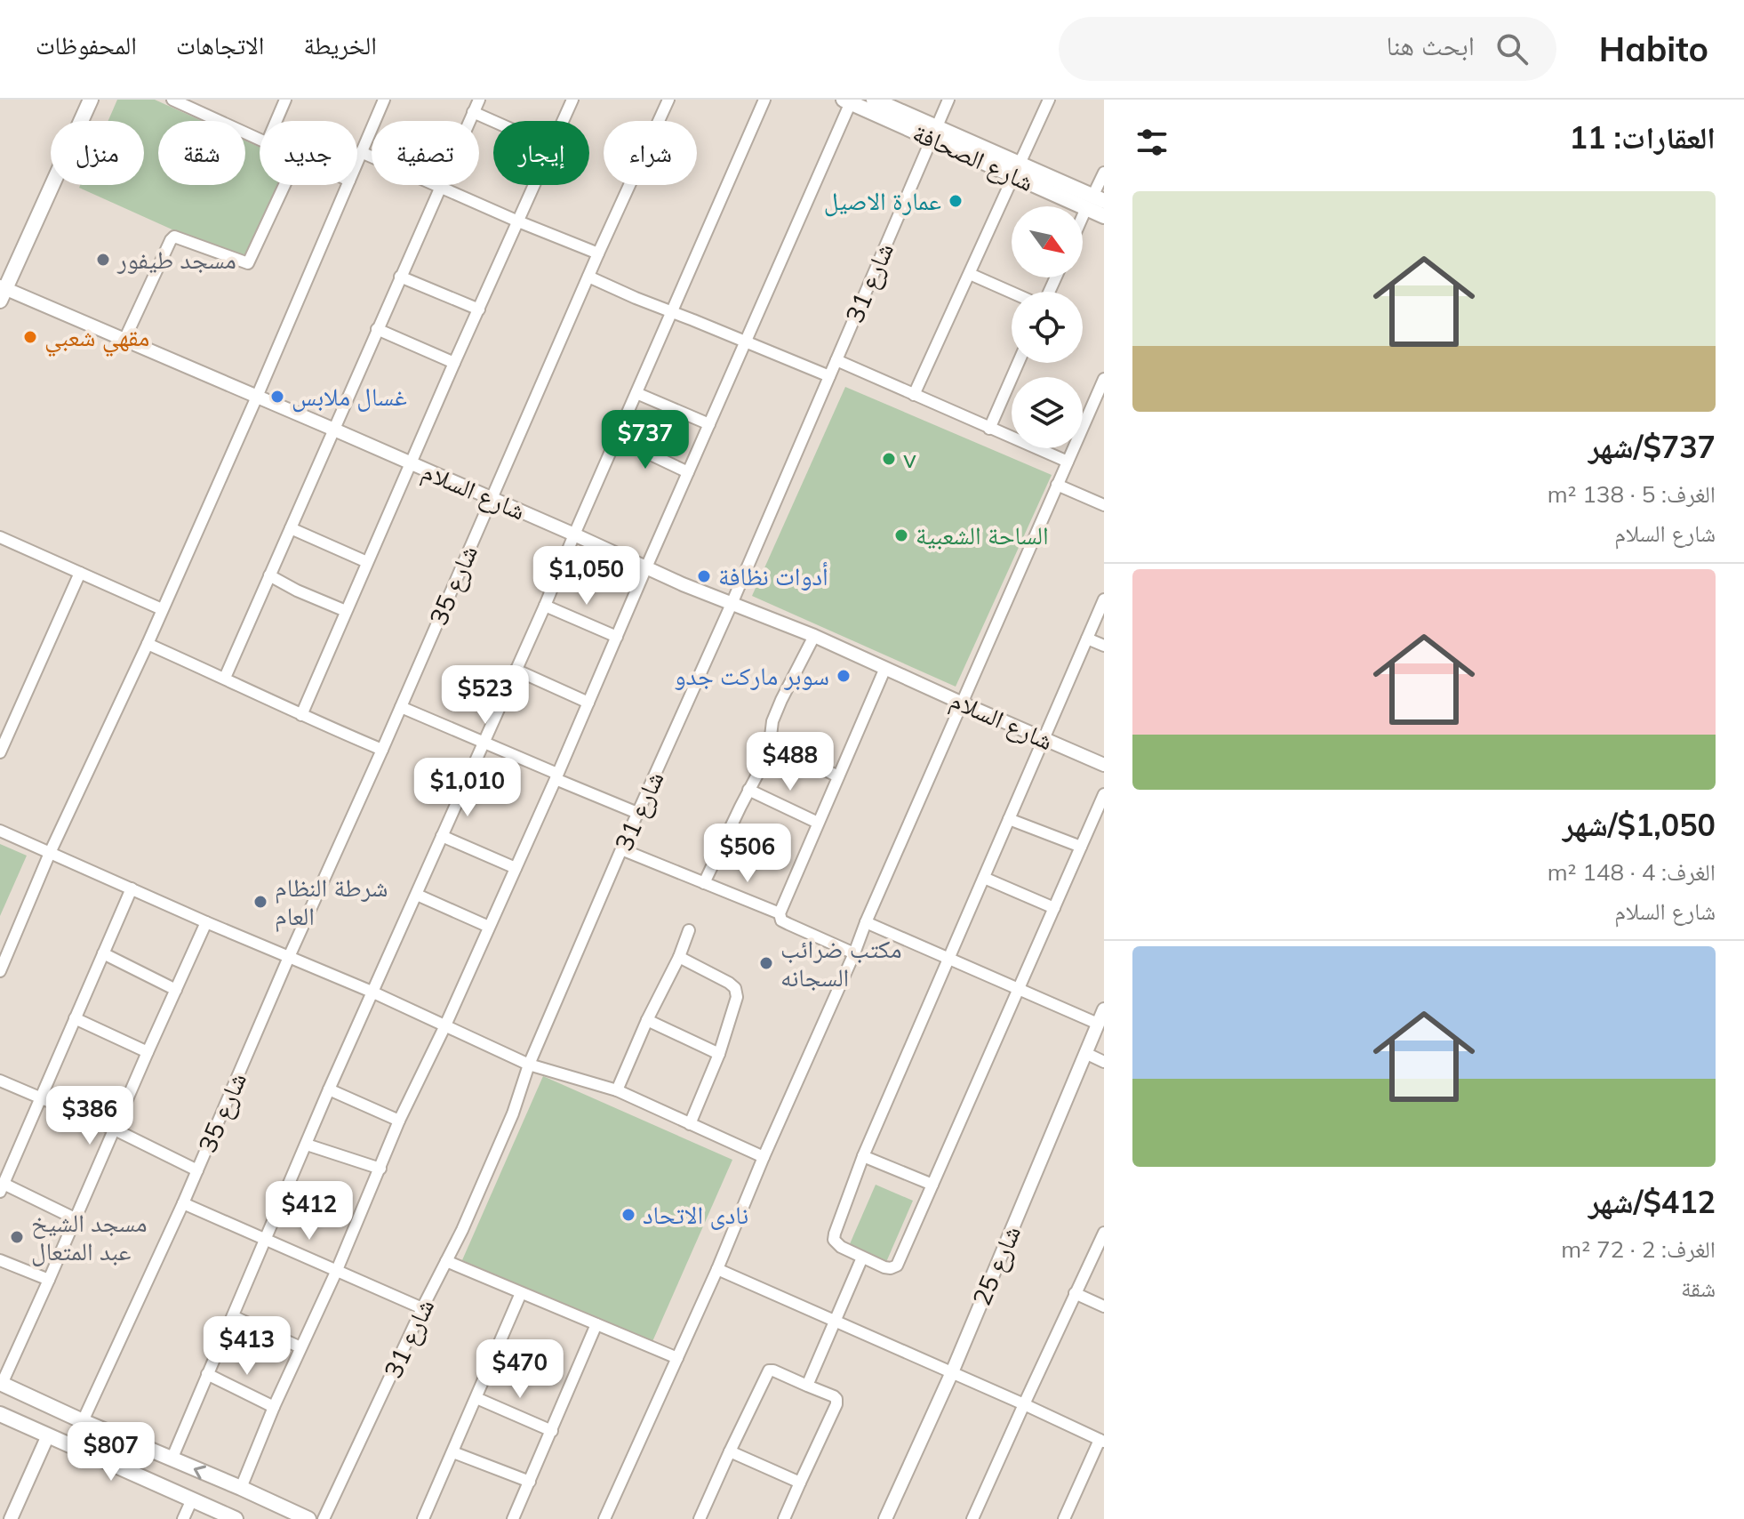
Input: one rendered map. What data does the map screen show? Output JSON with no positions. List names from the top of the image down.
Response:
{
  "streets": {
    "main road": ["شارع الصحافة"],
    "street": [
      "شارع 31",
      "شارع السلام",
      "شارع 35",
      "شارع 25"
    ]
  },
  "crossings": [
    ["شارع الصحافة", "شارع 31"],
    ["شارع 31", "شارع السلام"],
    ["شارع السلام", "شارع 35"]
  ],
  "places": [
    "عمارة الاصيل",
    "مسجد طيفور",
    "مقهي شعبي",
    "غسال ملابس",
    "v",
    "الساحة الشعبية",
    "أدوات نظافة",
    "سوبر ماركت جدو",
    "شرطة النظام العام",
    "مكتب ضرائب السجانه",
    "نادى الاتحاد",
    "مسجد الشيخ عبد المتعال"
  ],
  "north": "bottom right",
  "page": {
    "header": "Habito",
    "search": "ابحث هنا",
    "nav": ["الخريطة", "الاتجاهات", "المحفوظات"],
    "heading": "العقارات: 11",
    "chip": [
      "شراء",
      "إيجار",
      "تصفية",
      "جديد",
      "شقة",
      "منزل"
    ],
    "list": [
      {
        "name": "$737/شهر",
        "note": "الغرف: 5 · 138 m² · شارع السلام"
      },
      {
        "name": "$1,050/شهر",
        "note": "الغرف: 4 · 148 m² · شارع السلام"
      },
      {
        "name": "$412/شهر",
        "note": "الغرف: 2 · 72 m² · شقة"
      }
    ],
    "price": [
      "$737",
      "$1,050",
      "$523",
      "$488",
      "$1,010",
      "$506",
      "$386",
      "$412",
      "$413",
      "$470",
      "$807"
    ]
  }
}
